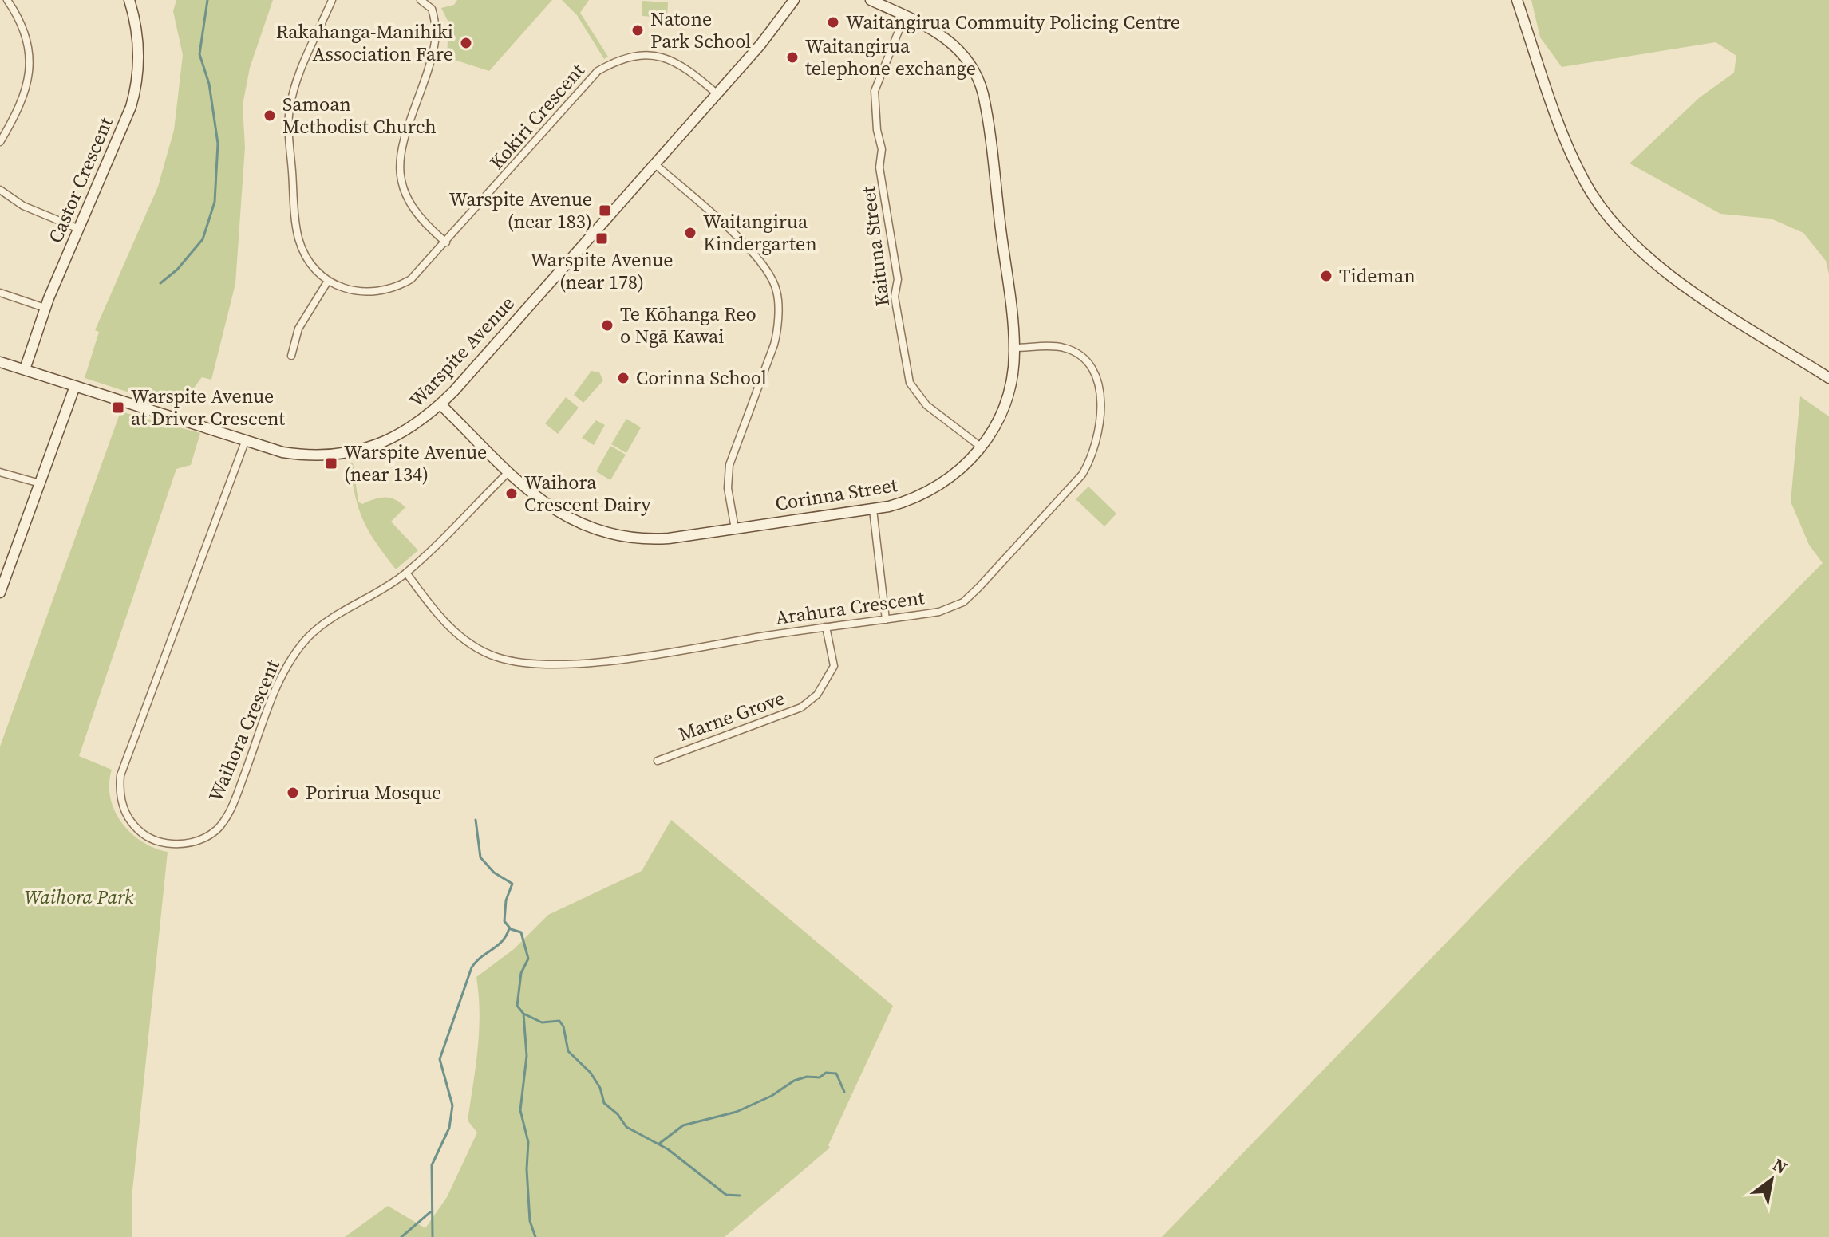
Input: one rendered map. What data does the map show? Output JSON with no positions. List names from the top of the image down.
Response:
{
  "streets": {
    "street": [
      "Kokiri Crescent",
      "Castor Crescent",
      "Kaituna Street",
      "Warspite Avenue",
      "Corinna Street",
      "Arahura Crescent",
      "Marne Grove",
      "Waihora Crescent"
    ]
  },
  "crossings": [
    ["Kokiri Crescent", "Warspite Avenue"],
    ["Castor Crescent", "Warspite Avenue"],
    ["Kaituna Street", "Corinna Street"],
    ["Warspite Avenue", "Corinna Street"],
    ["Warspite Avenue", "Waihora Crescent"],
    ["Corinna Street", "Arahura Crescent"],
    ["Corinna Street", "Waihora Crescent"],
    ["Arahura Crescent", "Marne Grove"],
    ["Arahura Crescent", "Waihora Crescent"]
  ],
  "parks": ["Waihora Park"],
  "places": {
    "other": [
      "Waitangirua Commuity Policing Centre",
      "Natone Park School",
      "Rakahanga-Manihiki Association Fare",
      "Waitangirua telephone exchange",
      "Samoan Methodist Church",
      "Waitangirua Kindergarten",
      "Tideman",
      "Te Kōhanga Reo o Ngā Kawai",
      "Corinna School",
      "Waihora Crescent Dairy",
      "Porirua Mosque"
    ],
    "transit": [
      "Warspite Avenue (near 183)",
      "Warspite Avenue (near 178)",
      "Warspite Avenue at Driver Crescent",
      "Warspite Avenue (near 134)"
    ]
  },
  "north": "top right"
}
